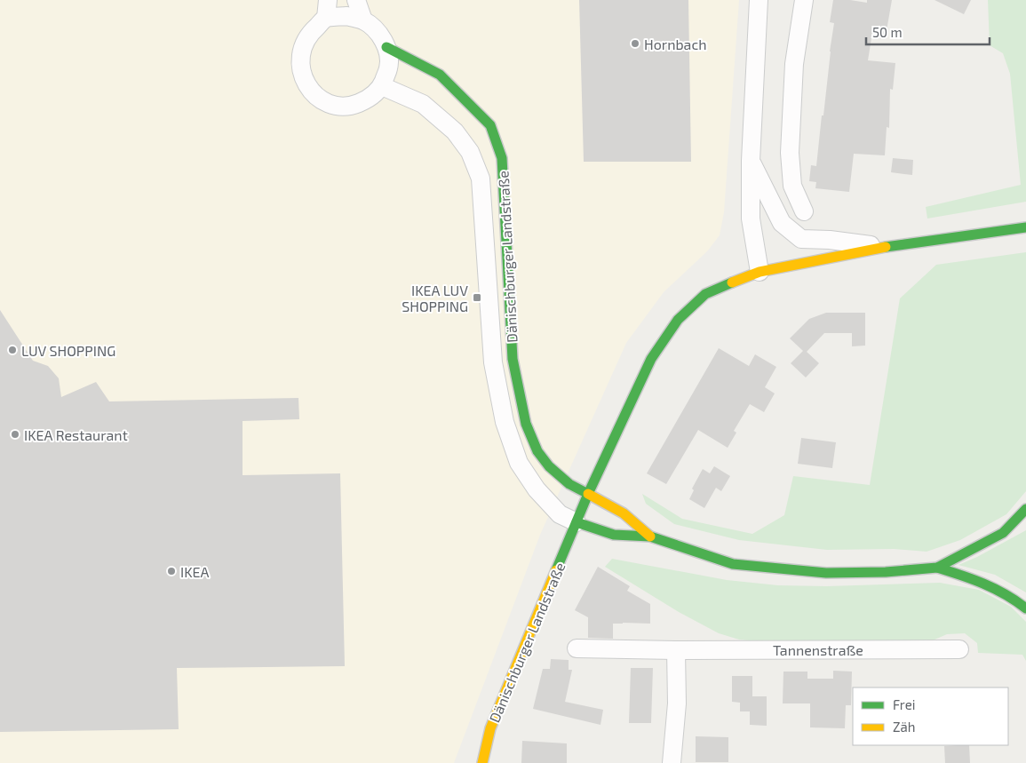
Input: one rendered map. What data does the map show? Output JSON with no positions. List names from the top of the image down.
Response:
{
  "streets": {
    "main road": ["Dänischburger Landstraße"],
    "street": ["Tannenstraße"]
  },
  "places": {
    "other": [
      "Hornbach",
      "LUV SHOPPING",
      "IKEA Restaurant",
      "IKEA"
    ],
    "transit": ["IKEA LUV SHOPPING"]
  },
  "legend": ["Frei", "Zäh"],
  "scale_bar": "50 m"
}
